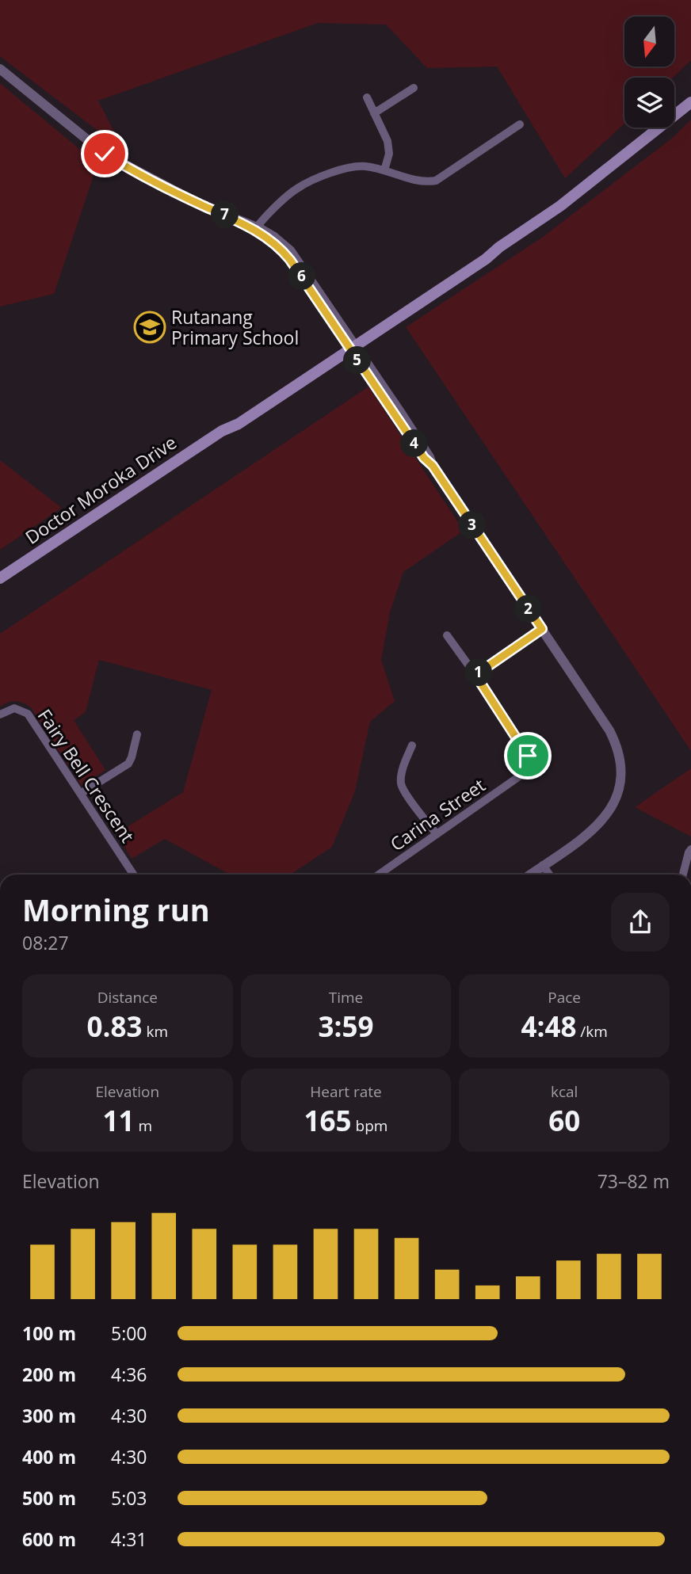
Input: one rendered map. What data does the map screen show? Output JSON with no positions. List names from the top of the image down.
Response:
{
  "streets": {
    "main road": ["Doctor Moroka Drive"],
    "street": ["Fairy Bell Crescent", "Carina Street"]
  },
  "places": {
    "school or university": ["Rutanang Primary School"]
  },
  "north": "bottom",
  "page": {
    "pins": [
      "7",
      "6",
      "5",
      "4",
      "3",
      "2",
      "1"
    ],
    "heading": ["Morning run", "08:27"],
    "stats": [
      ["Distance", "0.83 km"],
      ["Time", "3:59"],
      ["Pace", "4:48 /km"],
      ["Elevation", "11 m"],
      ["Heart rate", "165 bpm"],
      ["kcal", "60"]
    ],
    "chart": ["Elevation", "73–82 m"],
    "list": [
      {
        "name": "100 m",
        "note": "5:00"
      },
      {
        "name": "200 m",
        "note": "4:36"
      },
      {
        "name": "300 m",
        "note": "4:30"
      },
      {
        "name": "400 m",
        "note": "4:30"
      },
      {
        "name": "500 m",
        "note": "5:03"
      },
      {
        "name": "600 m",
        "note": "4:31"
      }
    ]
  }
}
